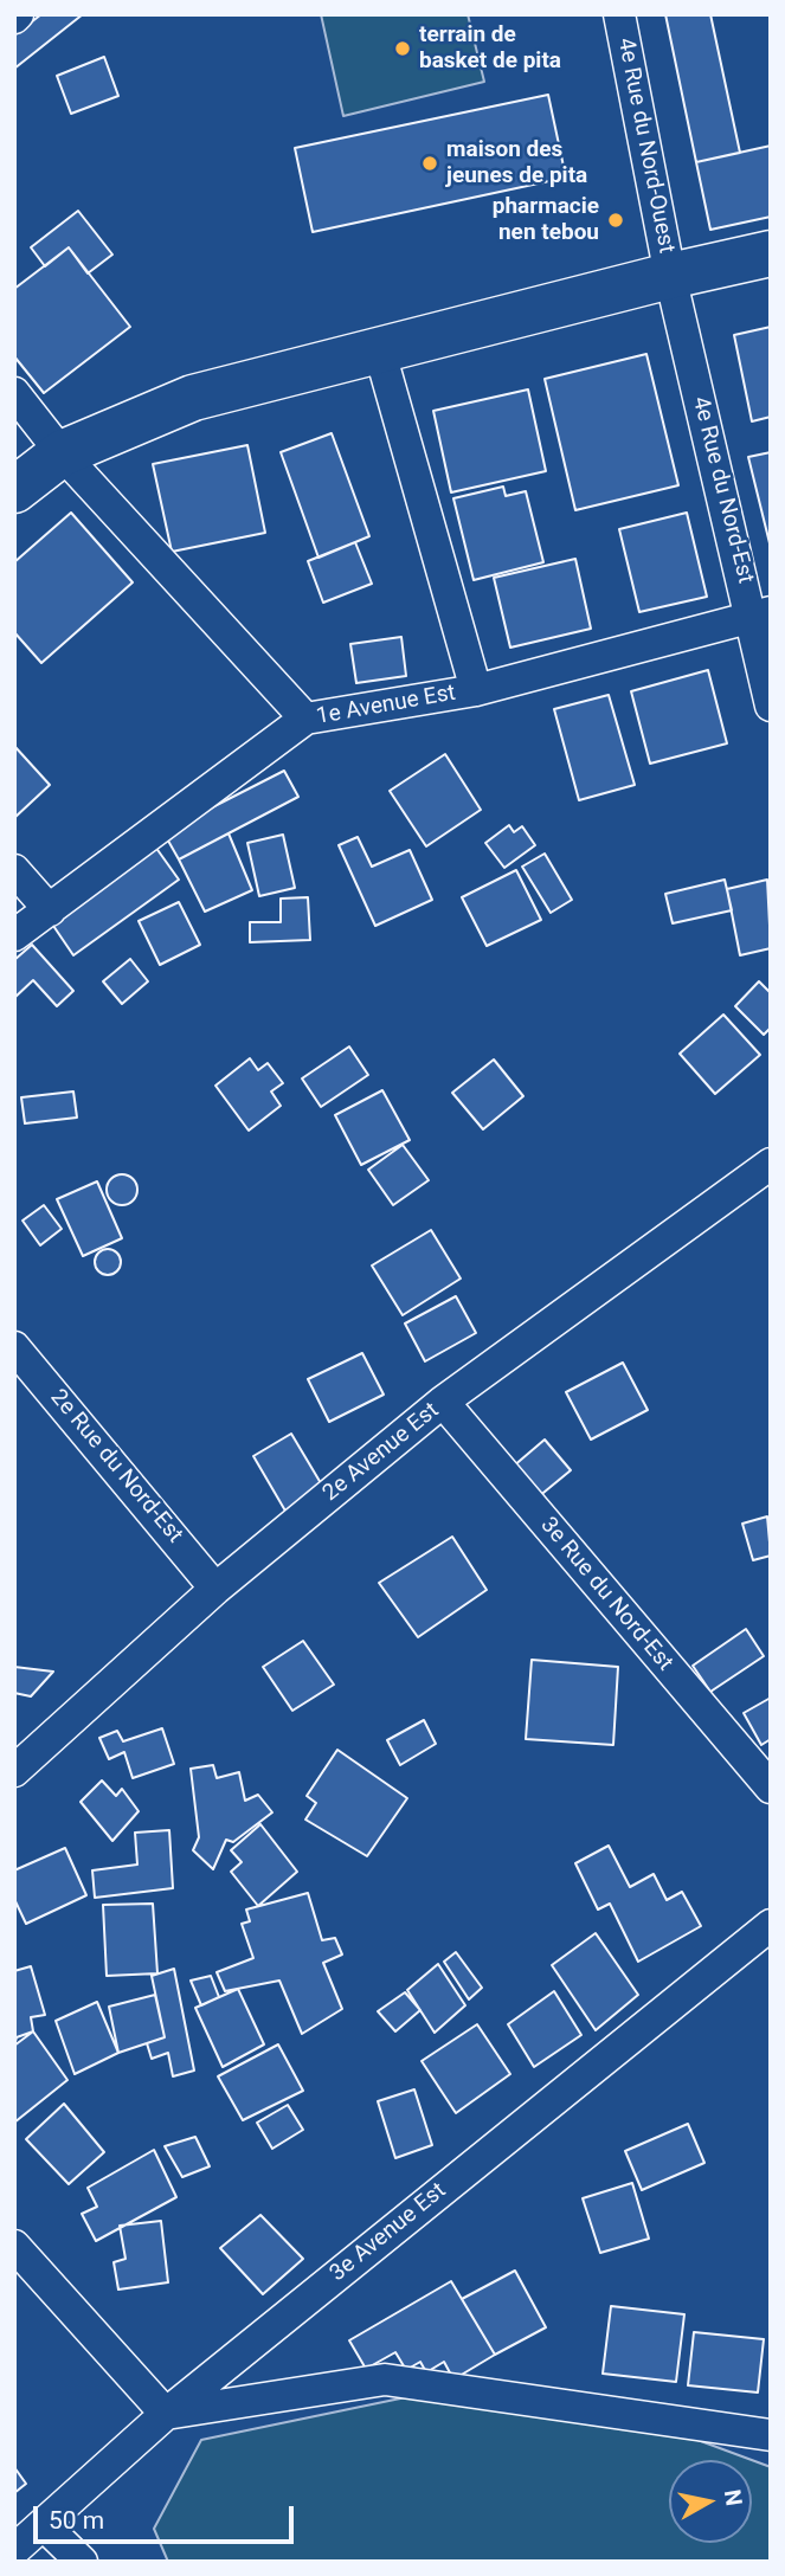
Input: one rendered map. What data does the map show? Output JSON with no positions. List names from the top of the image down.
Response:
{
  "streets": {
    "street": [
      "4e Rue du Nord-Ouest",
      "4e Rue du Nord-Est",
      "1e Avenue Est",
      "2e Avenue Est",
      "2e Rue du Nord-Est",
      "3e Rue du Nord-Est",
      "3e Avenue Est"
    ]
  },
  "crossings": [
    ["4e Rue du Nord-Ouest", "4e Rue du Nord-Est"],
    ["4e Rue du Nord-Est", "1e Avenue Est"],
    ["2e Avenue Est", "2e Rue du Nord-Est"],
    ["2e Avenue Est", "3e Rue du Nord-Est"]
  ],
  "places": ["terrain de basket de pita", "maison des jeunes de pita", "pharmacie nen tebou"],
  "scale_bar": "50 m",
  "north": "right"
}
